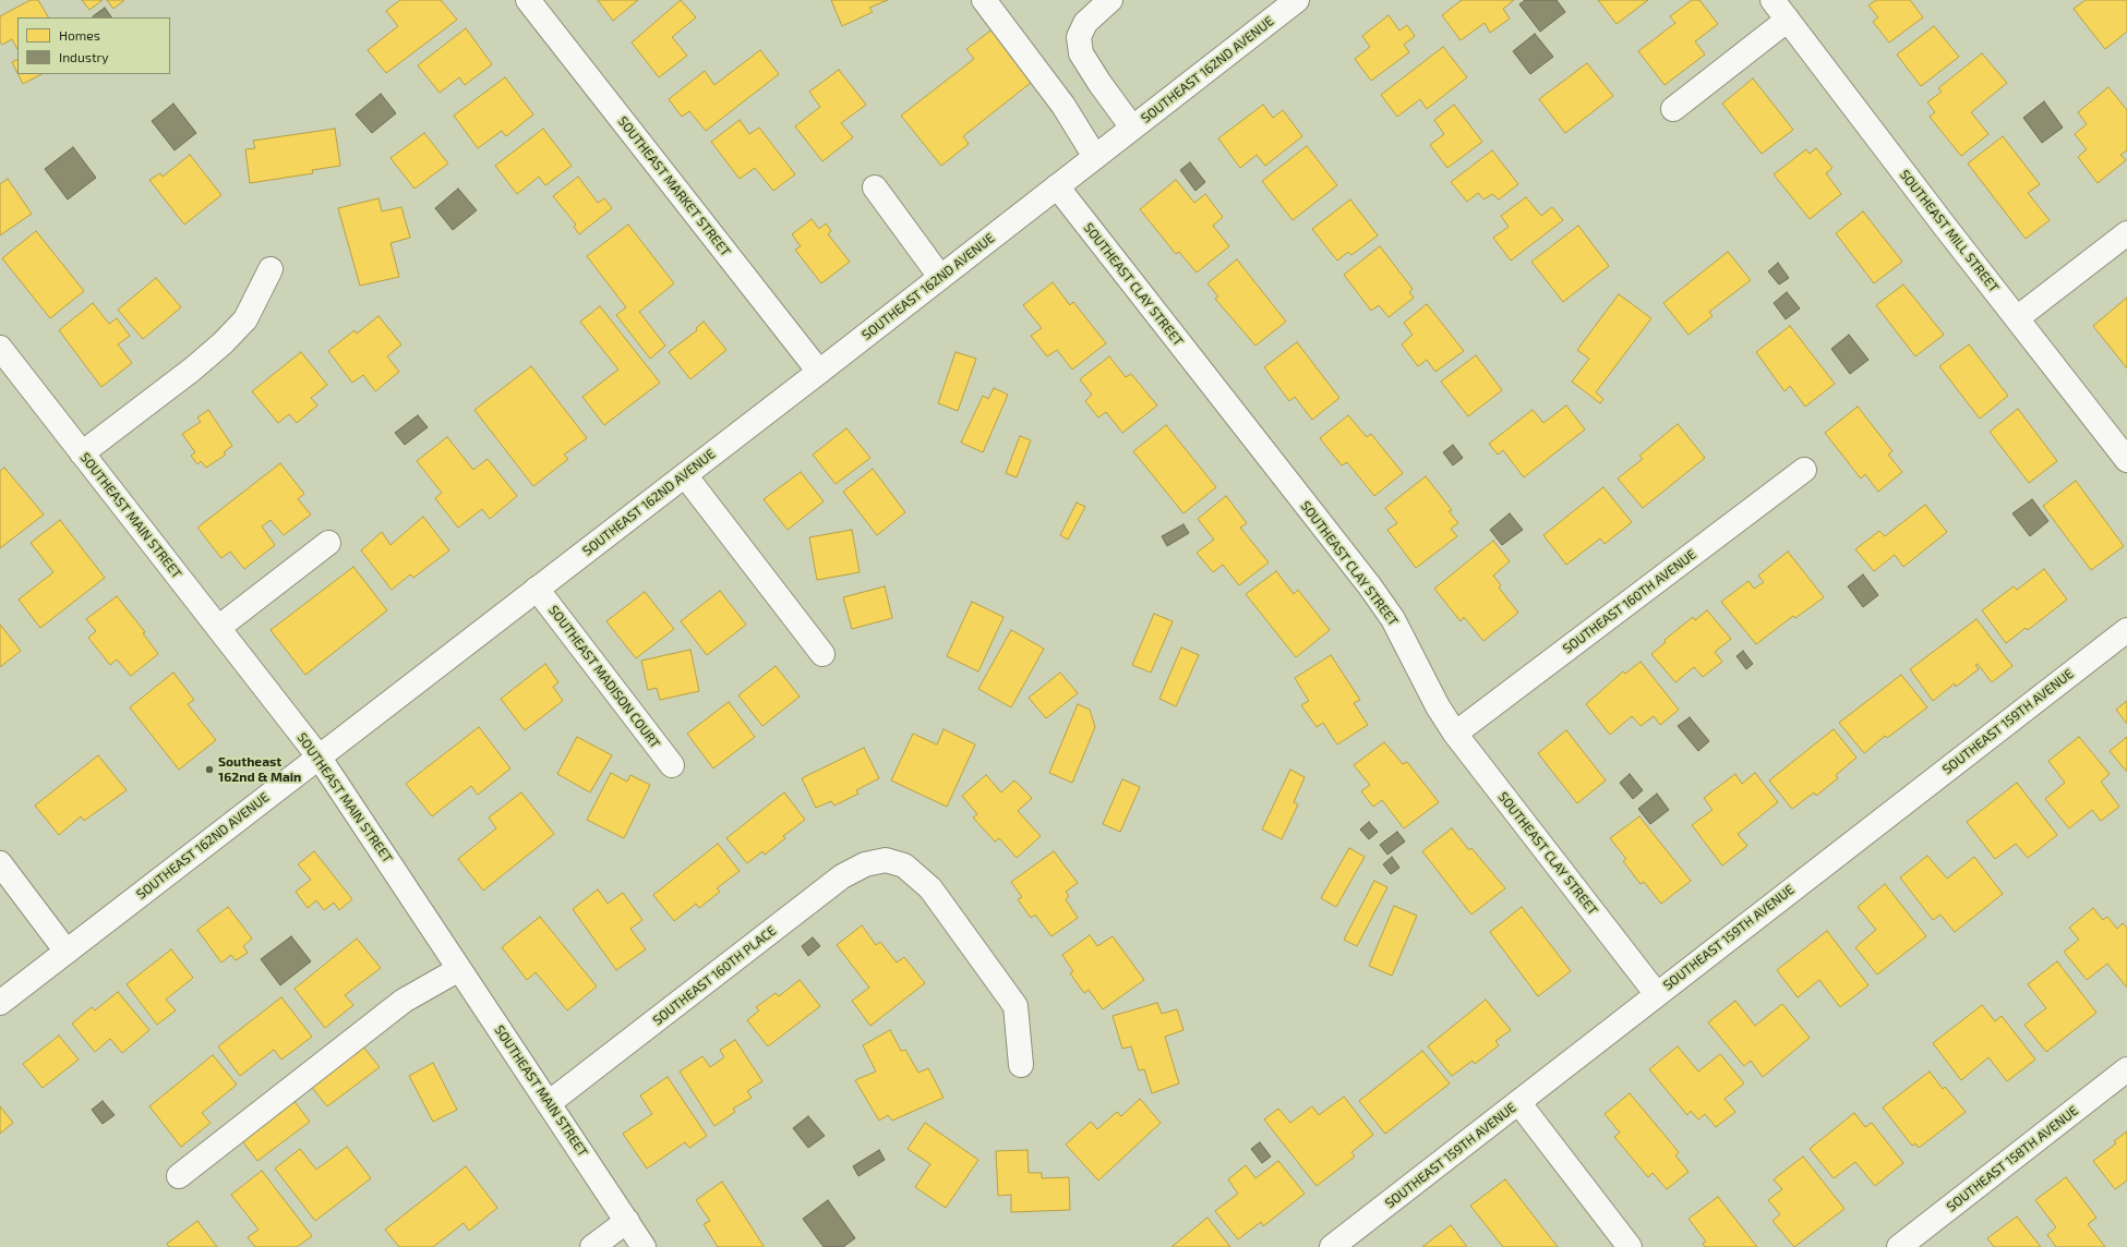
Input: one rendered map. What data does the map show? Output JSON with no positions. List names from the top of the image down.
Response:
{
  "streets": {
    "street": [
      "SOUTHEAST 162ND AVENUE",
      "SOUTHEAST MARKET STREET",
      "SOUTHEAST MILL STREET",
      "SOUTHEAST CLAY STREET",
      "SOUTHEAST MAIN STREET",
      "SOUTHEAST 160TH AVENUE",
      "SOUTHEAST MADISON COURT",
      "SOUTHEAST 159TH AVENUE",
      "SOUTHEAST 160TH PLACE",
      "SOUTHEAST 158TH AVENUE"
    ]
  },
  "crossings": [
    ["SOUTHEAST 162ND AVENUE", "SOUTHEAST MARKET STREET"],
    ["SOUTHEAST 162ND AVENUE", "SOUTHEAST CLAY STREET"],
    ["SOUTHEAST 162ND AVENUE", "SOUTHEAST MAIN STREET"],
    ["SOUTHEAST 162ND AVENUE", "SOUTHEAST MADISON COURT"],
    ["SOUTHEAST CLAY STREET", "SOUTHEAST 160TH AVENUE"],
    ["SOUTHEAST CLAY STREET", "SOUTHEAST 159TH AVENUE"],
    ["SOUTHEAST MAIN STREET", "SOUTHEAST 160TH PLACE"]
  ],
  "places": ["Southeast 162nd & Main"],
  "legend": ["Homes", "Industry"]
}
